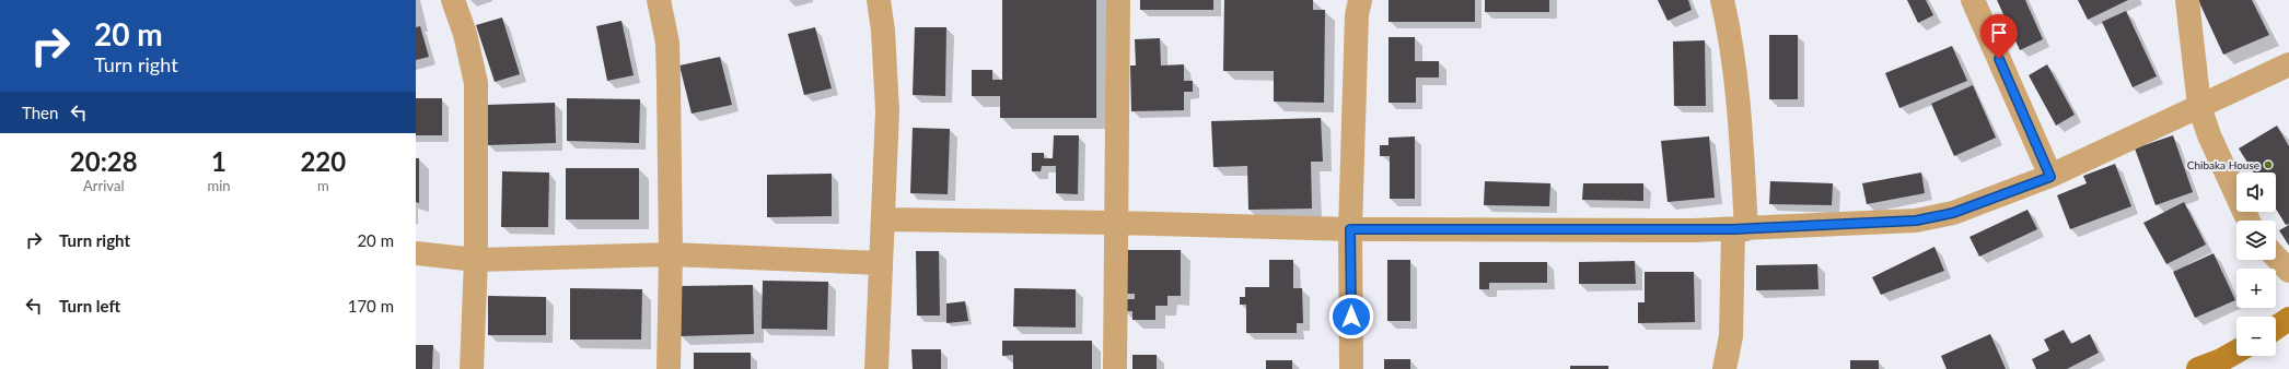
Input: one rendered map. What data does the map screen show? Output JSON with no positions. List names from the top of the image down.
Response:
{
  "places": ["Chibaka House"],
  "page": {
    "turn": ["20 m", "Turn right"],
    "then": "Then",
    "eta": [
      "20:28",
      "Arrival",
      "1",
      "min",
      "220",
      "m"
    ],
    "map_buttons": ["+", "−"],
    "list": [
      {
        "name": "Turn right",
        "value": "20 m"
      },
      {
        "name": "Turn left",
        "value": "170 m"
      }
    ]
  }
}
